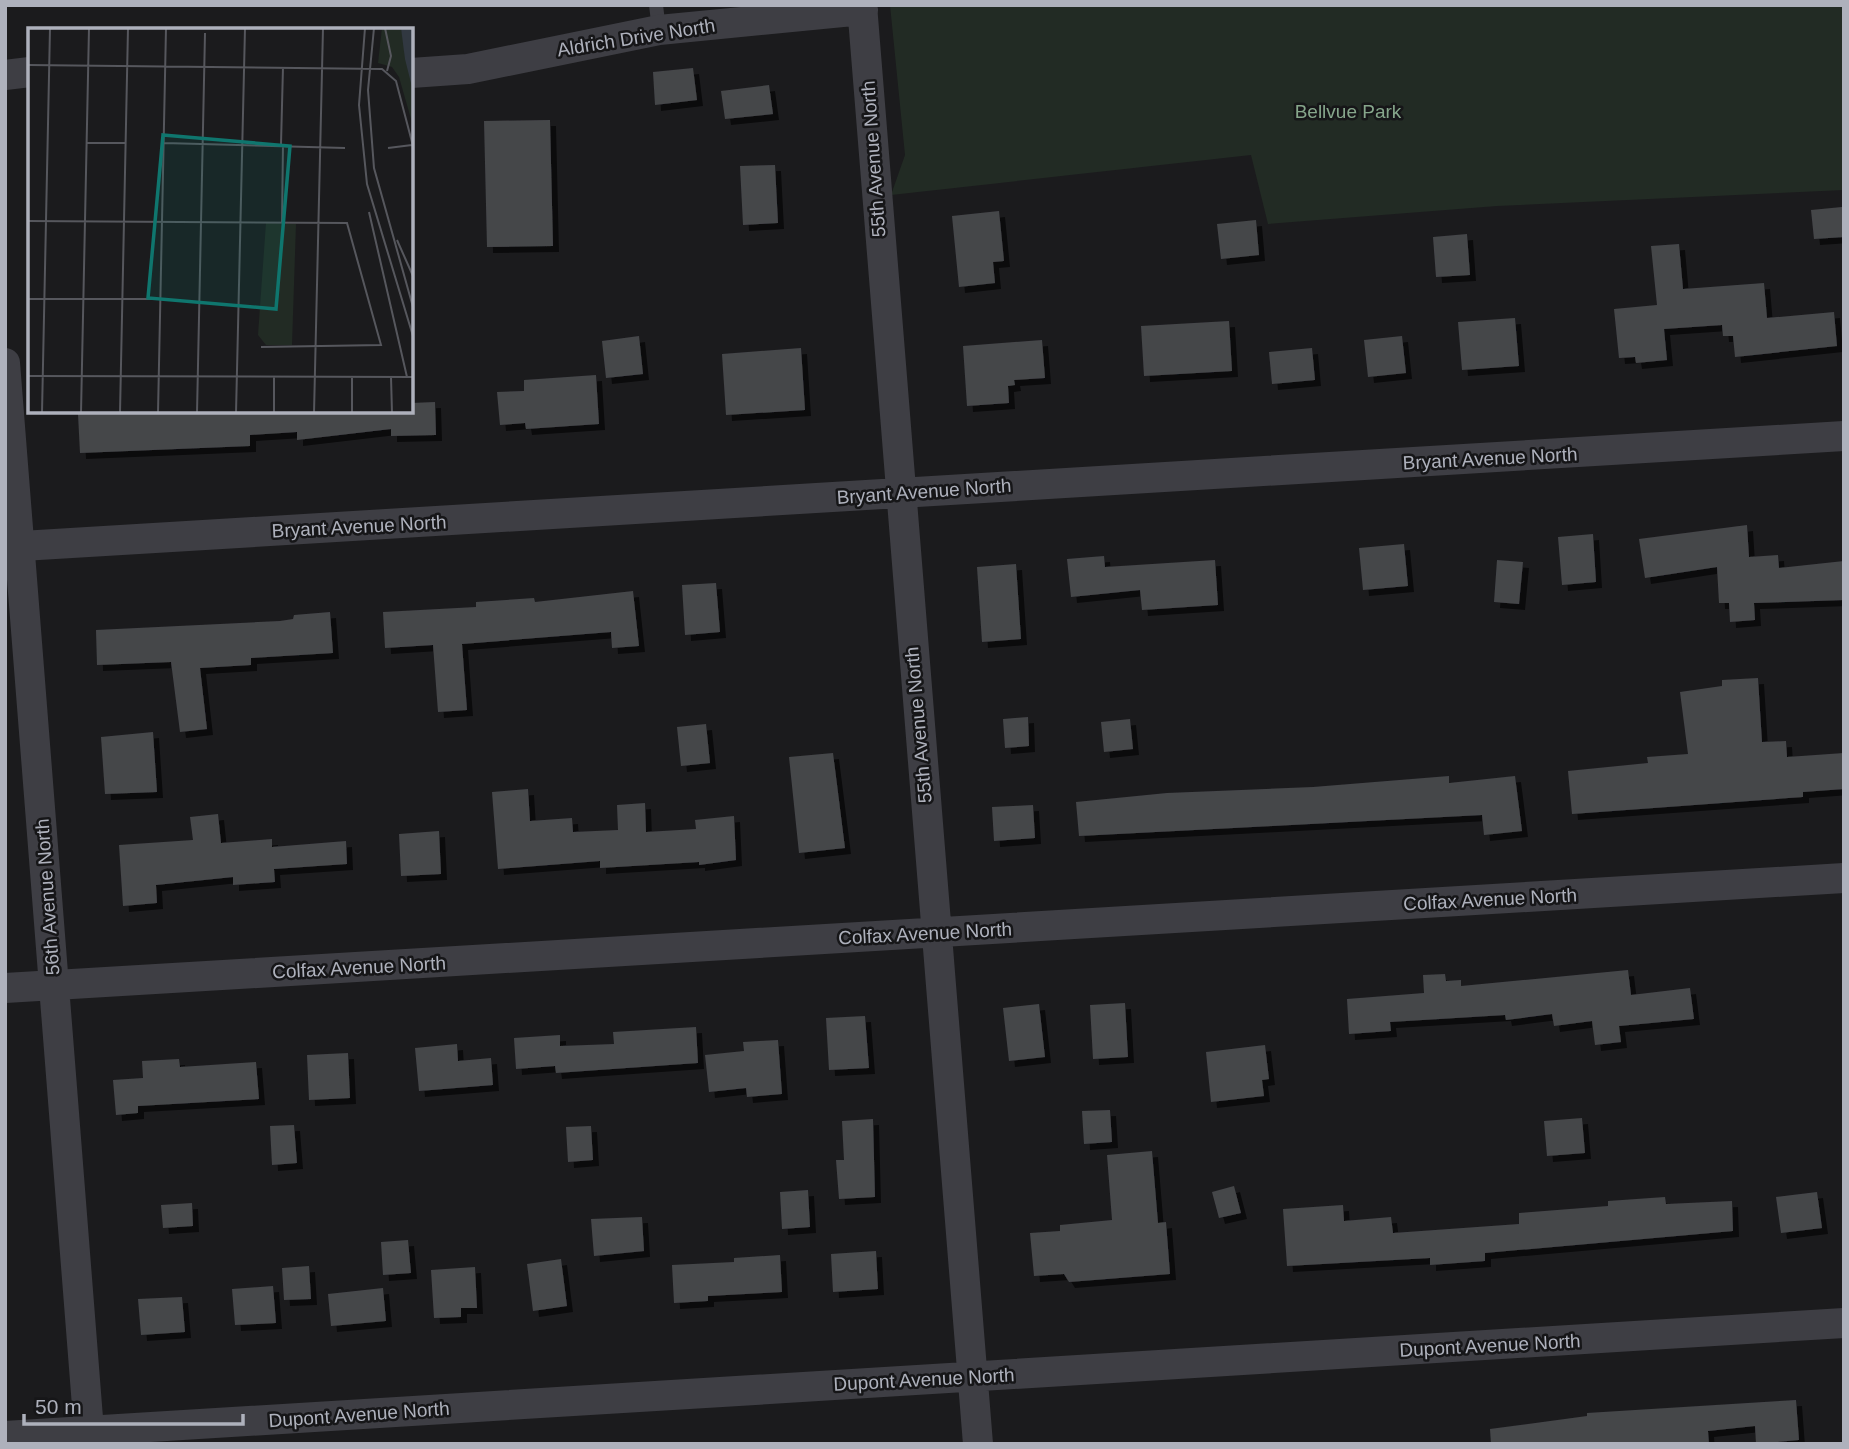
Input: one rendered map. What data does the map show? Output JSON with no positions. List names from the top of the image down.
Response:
{
  "streets": {
    "street": [
      "Aldrich Drive North",
      "55th Avenue North",
      "Bryant Avenue North",
      "56th Avenue North",
      "Colfax Avenue North",
      "Dupont Avenue North"
    ]
  },
  "crossings": [
    ["Aldrich Drive North", "55th Avenue North"],
    ["55th Avenue North", "Bryant Avenue North"],
    ["55th Avenue North", "Colfax Avenue North"],
    ["55th Avenue North", "Dupont Avenue North"],
    ["Bryant Avenue North", "56th Avenue North"],
    ["56th Avenue North", "Colfax Avenue North"],
    ["56th Avenue North", "Dupont Avenue North"]
  ],
  "parks": ["Bellvue Park"],
  "scale_bar": "50 m"
}
